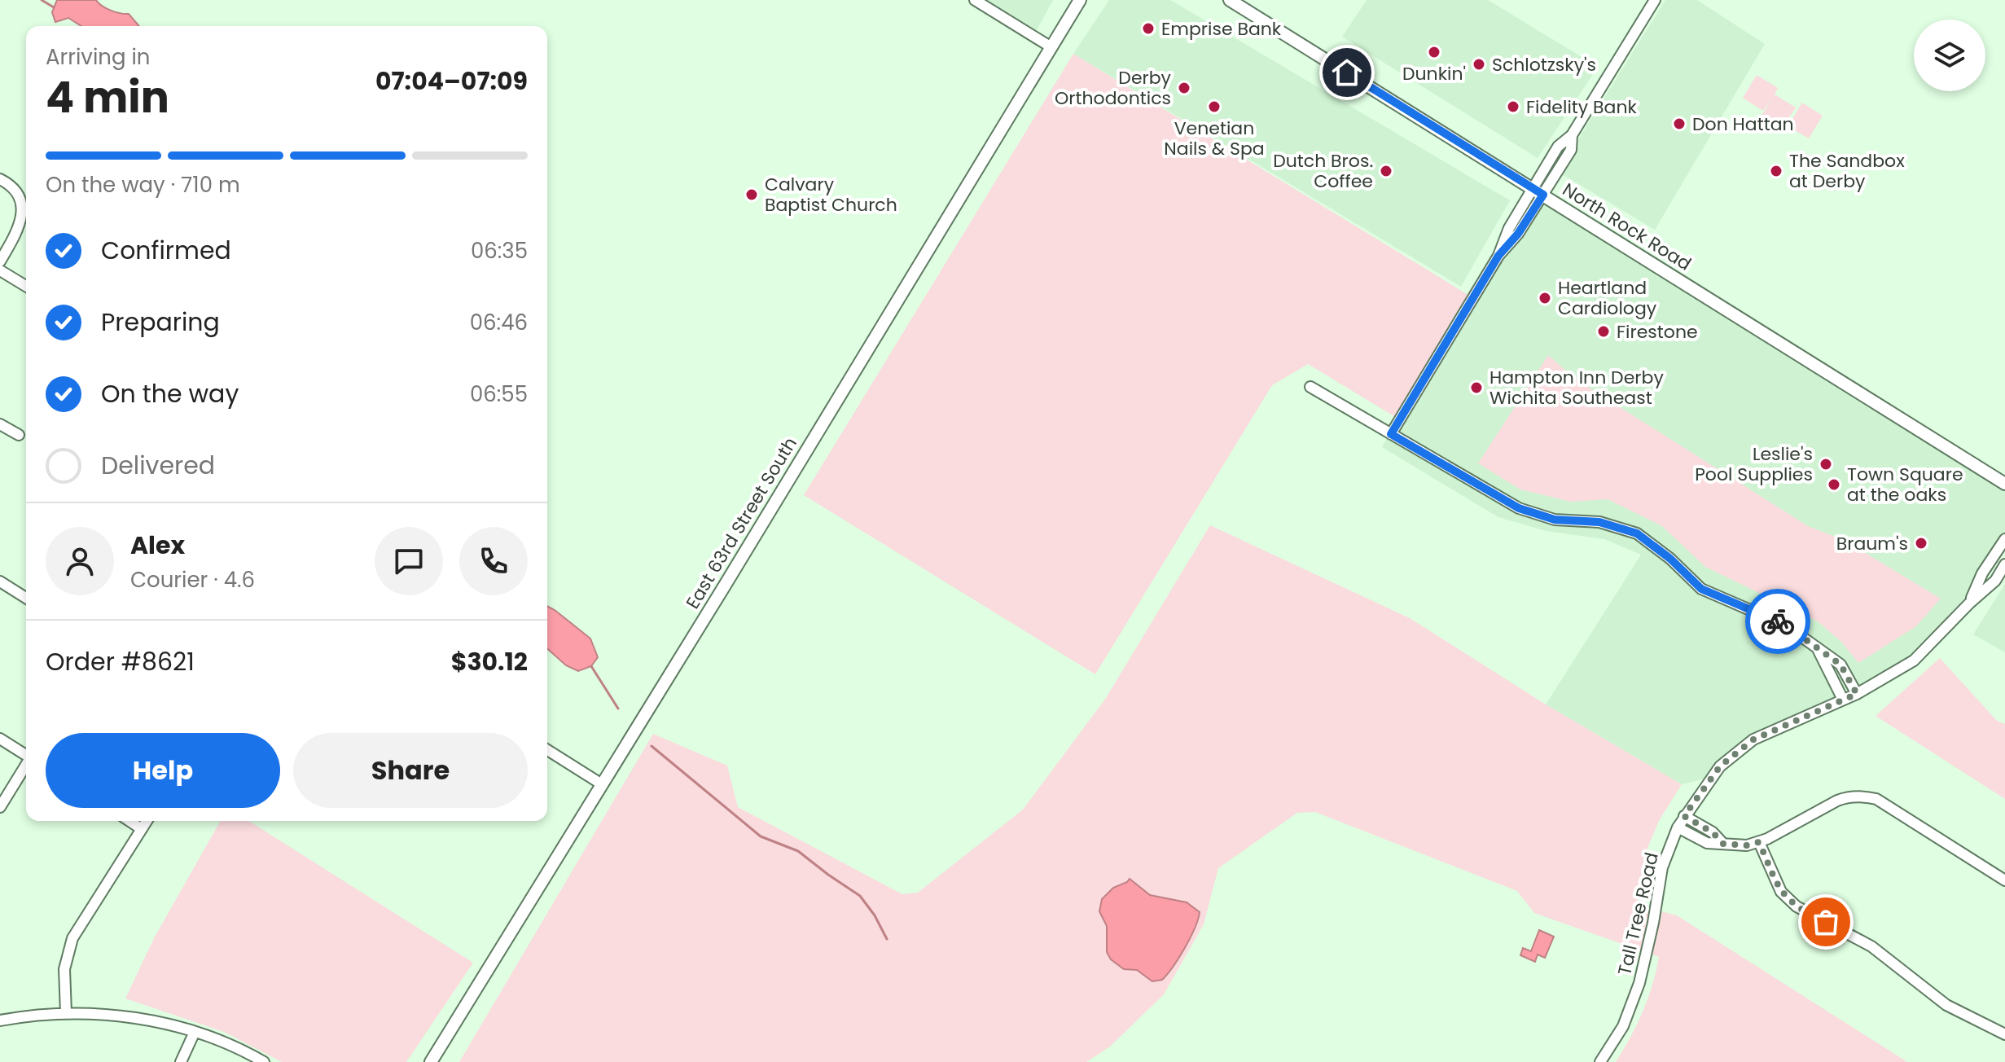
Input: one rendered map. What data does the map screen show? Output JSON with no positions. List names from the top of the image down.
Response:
{
  "streets": {
    "main road": ["North Rock Road", "East 63rd Street South"],
    "street": ["Tall Tree Road"]
  },
  "places": [
    "Emprise Bank",
    "Dunkin'",
    "Schlotzsky's",
    "Derby Orthodontics",
    "Venetian Nails & Spa",
    "Fidelity Bank",
    "Don Hattan",
    "Dutch Bros. Coffee",
    "The Sandbox at Derby",
    "Calvary Baptist Church",
    "Heartland Cardiology",
    "Firestone",
    "Hampton Inn Derby Wichita Southeast",
    "Leslie's Pool Supplies",
    "Town Square at the oaks",
    "Braum's"
  ],
  "page": {
    "heading": ["4 min", "Arriving in", "07:04–07:09"],
    "panel": [
      "Alex",
      "Courier · 4.6",
      "Order #8621",
      "$30.12"
    ],
    "bar": "On the way · 710 m",
    "list": [
      ["Confirmed", "06:35"],
      ["Preparing", "06:46"],
      ["On the way", "06:55"],
      "Delivered"
    ],
    "buttons": ["Help", "Share"]
  }
}
